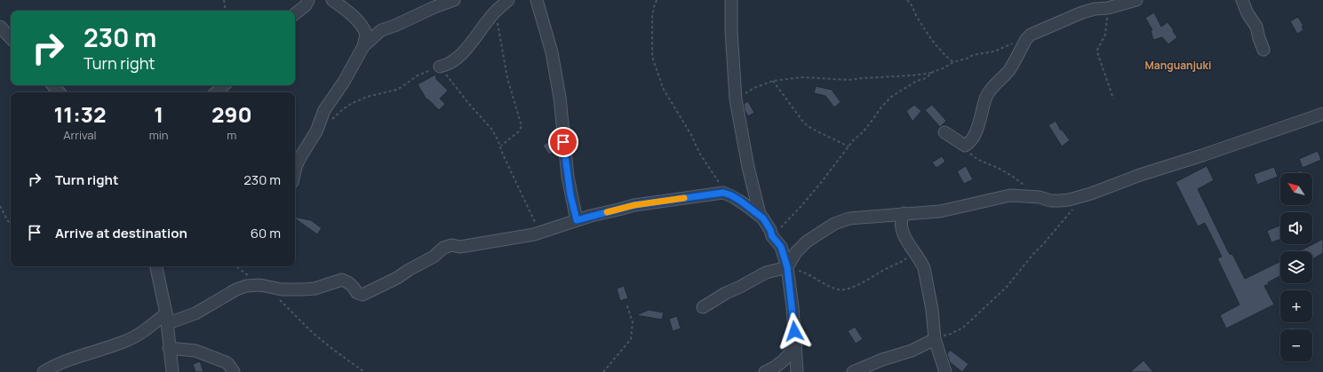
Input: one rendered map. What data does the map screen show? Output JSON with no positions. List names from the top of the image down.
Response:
{
  "districts": ["Manguanjuki"],
  "north": "top left",
  "page": {
    "turn": ["230 m", "Turn right"],
    "eta": [
      "11:32",
      "Arrival",
      "1",
      "min",
      "290",
      "m"
    ],
    "list": [
      {
        "name": "Turn right",
        "value": "230 m"
      },
      {
        "name": "Arrive at destination",
        "value": "60 m"
      }
    ],
    "map_buttons": ["+", "−"]
  }
}
